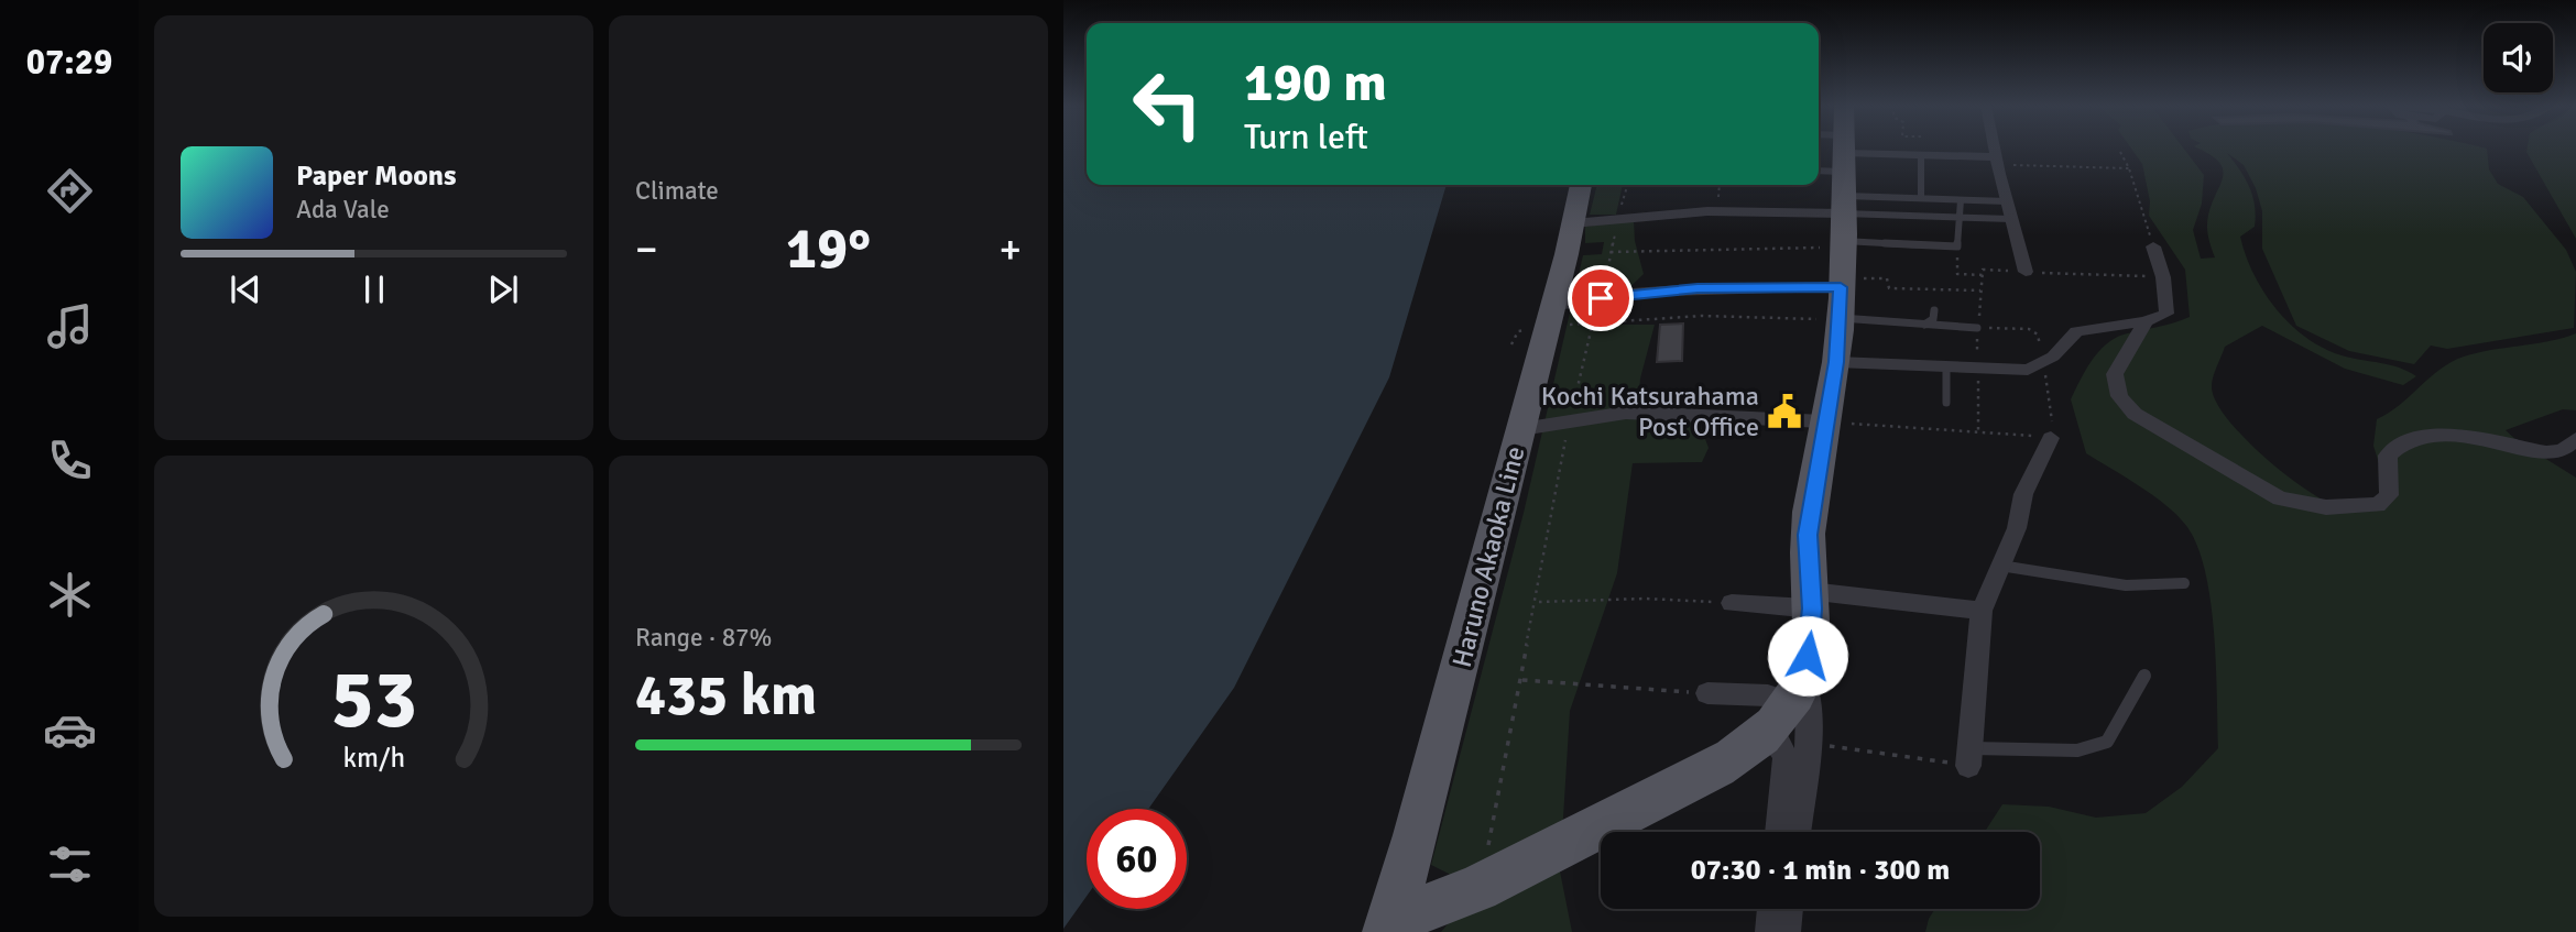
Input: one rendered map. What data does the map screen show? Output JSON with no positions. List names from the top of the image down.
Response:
{
  "streets": {
    "main road": ["Haruno Akaoka Line"]
  },
  "places": {
    "public building": ["Kochi Katsurahama Post Office"]
  },
  "page": {
    "tabs": "07:29",
    "tile": [
      "Climate",
      ["Range · 87%", "435 km"]
    ],
    "turn": ["190 m", "Turn left"],
    "song": ["Paper Moons", "Ada Vale"],
    "heat": ["−", "19°", "+"],
    "limit": "60",
    "trip": "07:30 · 1 min · 300 m",
    "gauge": ["53", "km/h"]
  }
}
